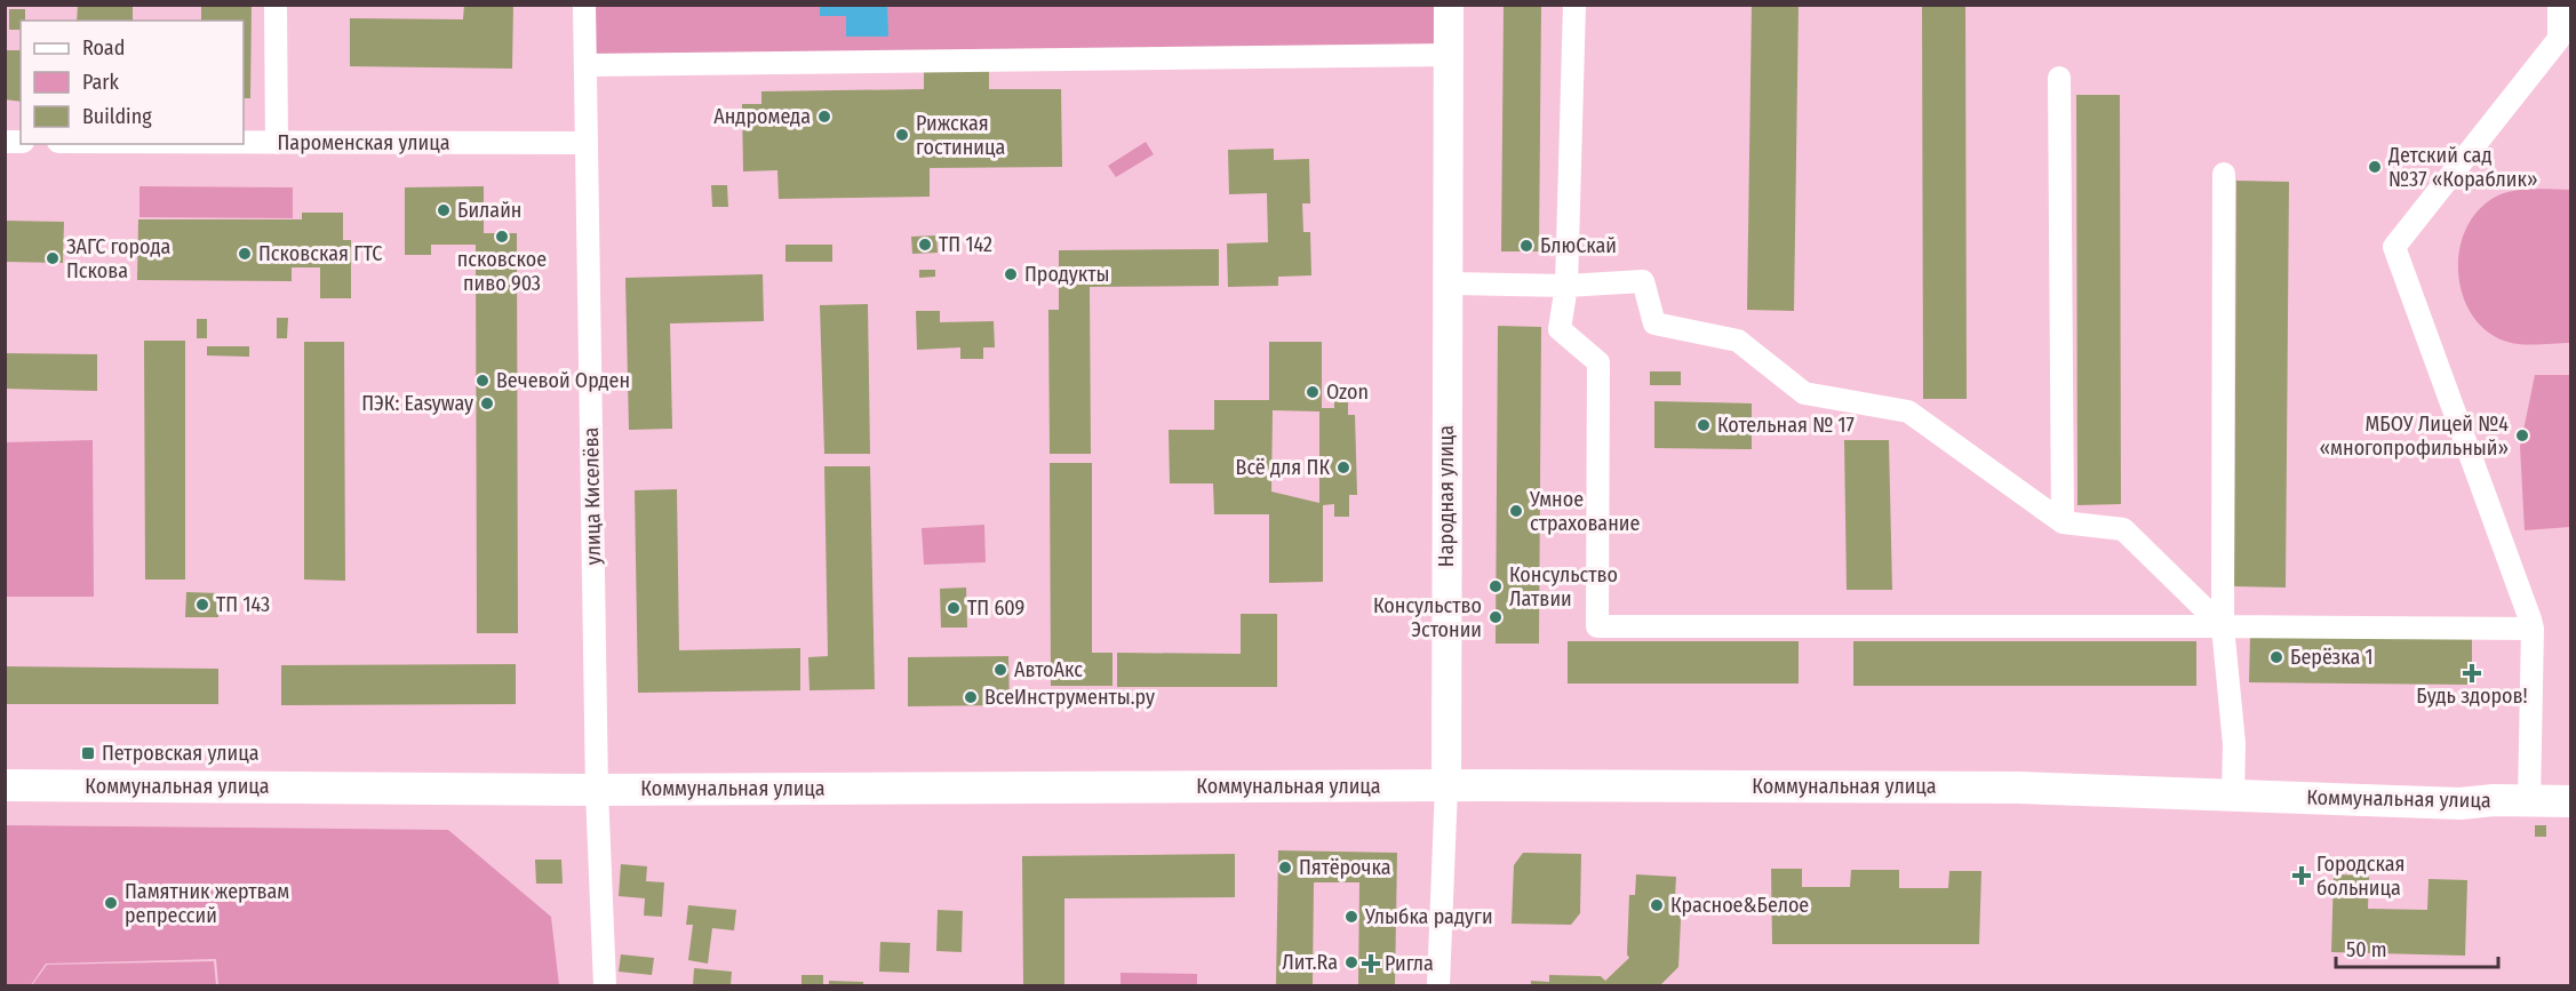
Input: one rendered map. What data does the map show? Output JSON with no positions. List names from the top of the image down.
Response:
{
  "streets": {
    "main road": ["Коммунальная улица"],
    "street": ["Пароменская улица", "улица Киселёва", "Народная улица"]
  },
  "crossings": [
    ["Пароменская улица", "улица Киселёва"],
    ["улица Киселёва", "Коммунальная улица"],
    ["Народная улица", "Коммунальная улица"]
  ],
  "places": {
    "other": [
      "Андромеда",
      "Рижская гостиница",
      "Детский сад №37 «Кораблик»",
      "Билайн",
      "псковское пиво 903",
      "ТП 142",
      "БлюСкай",
      "Псковская ГТС",
      "ЗАГС города Пскова",
      "Продукты",
      "Вечевой Орден",
      "Ozon",
      "ПЭК: Easyway",
      "Котельная № 17",
      "МБОУ Лицей №4 «многопрофильный»",
      "Всё для ПК",
      "Умное страхование",
      "Консульство Латвии",
      "ТП 143",
      "ТП 609",
      "Консульство Эстонии",
      "Берёзка 1",
      "АвтоАкс",
      "ВсеИнструменты.ру",
      "Пятёрочка",
      "Памятник жертвам репрессий",
      "Красное&Белое",
      "Улыбка радуги",
      "Лит.Ra"
    ],
    "health": ["Будь здоров!", "Городская больница", "Ригла"],
    "transit": ["Петровская улица"]
  },
  "legend": ["Road", "Park", "Building"],
  "scale_bar": "50 m"
}
